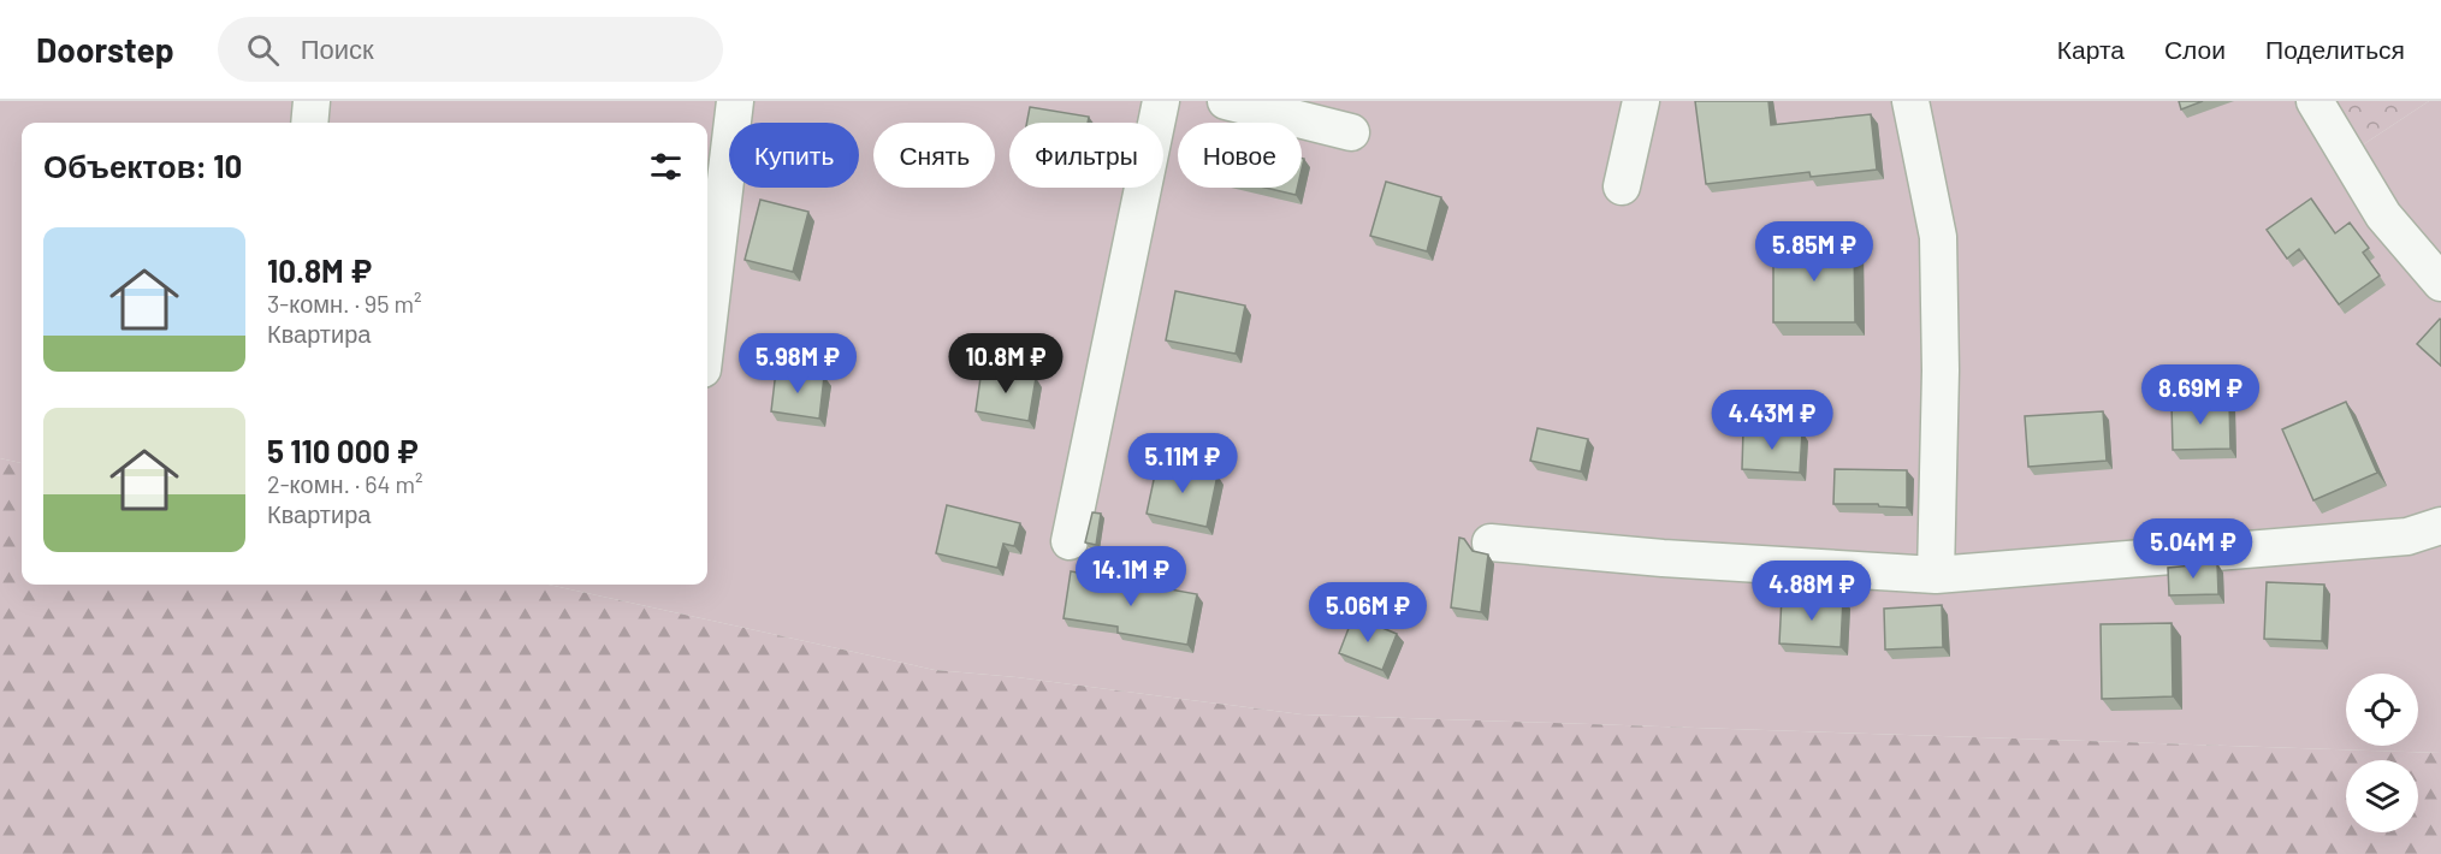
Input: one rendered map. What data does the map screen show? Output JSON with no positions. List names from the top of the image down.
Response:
{
  "page": {
    "header": "Doorstep",
    "search": "Поиск",
    "nav": ["Карта", "Слои", "Поделиться"],
    "chip": [
      "Купить",
      "Снять",
      "Фильтры",
      "Новое"
    ],
    "heading": "Объектов: 10",
    "list": [
      {
        "name": "10.8M ₽",
        "note": "3-комн. · 95 m² · Квартира"
      },
      {
        "name": "5 110 000 ₽",
        "note": "2-комн. · 64 m² · Квартира"
      }
    ],
    "price": [
      "5.85M ₽",
      "5.98M ₽",
      "10.8M ₽",
      "8.69M ₽",
      "4.43M ₽",
      "5.11M ₽",
      "5.04M ₽",
      "14.1M ₽",
      "4.88M ₽",
      "5.06M ₽"
    ]
  }
}
